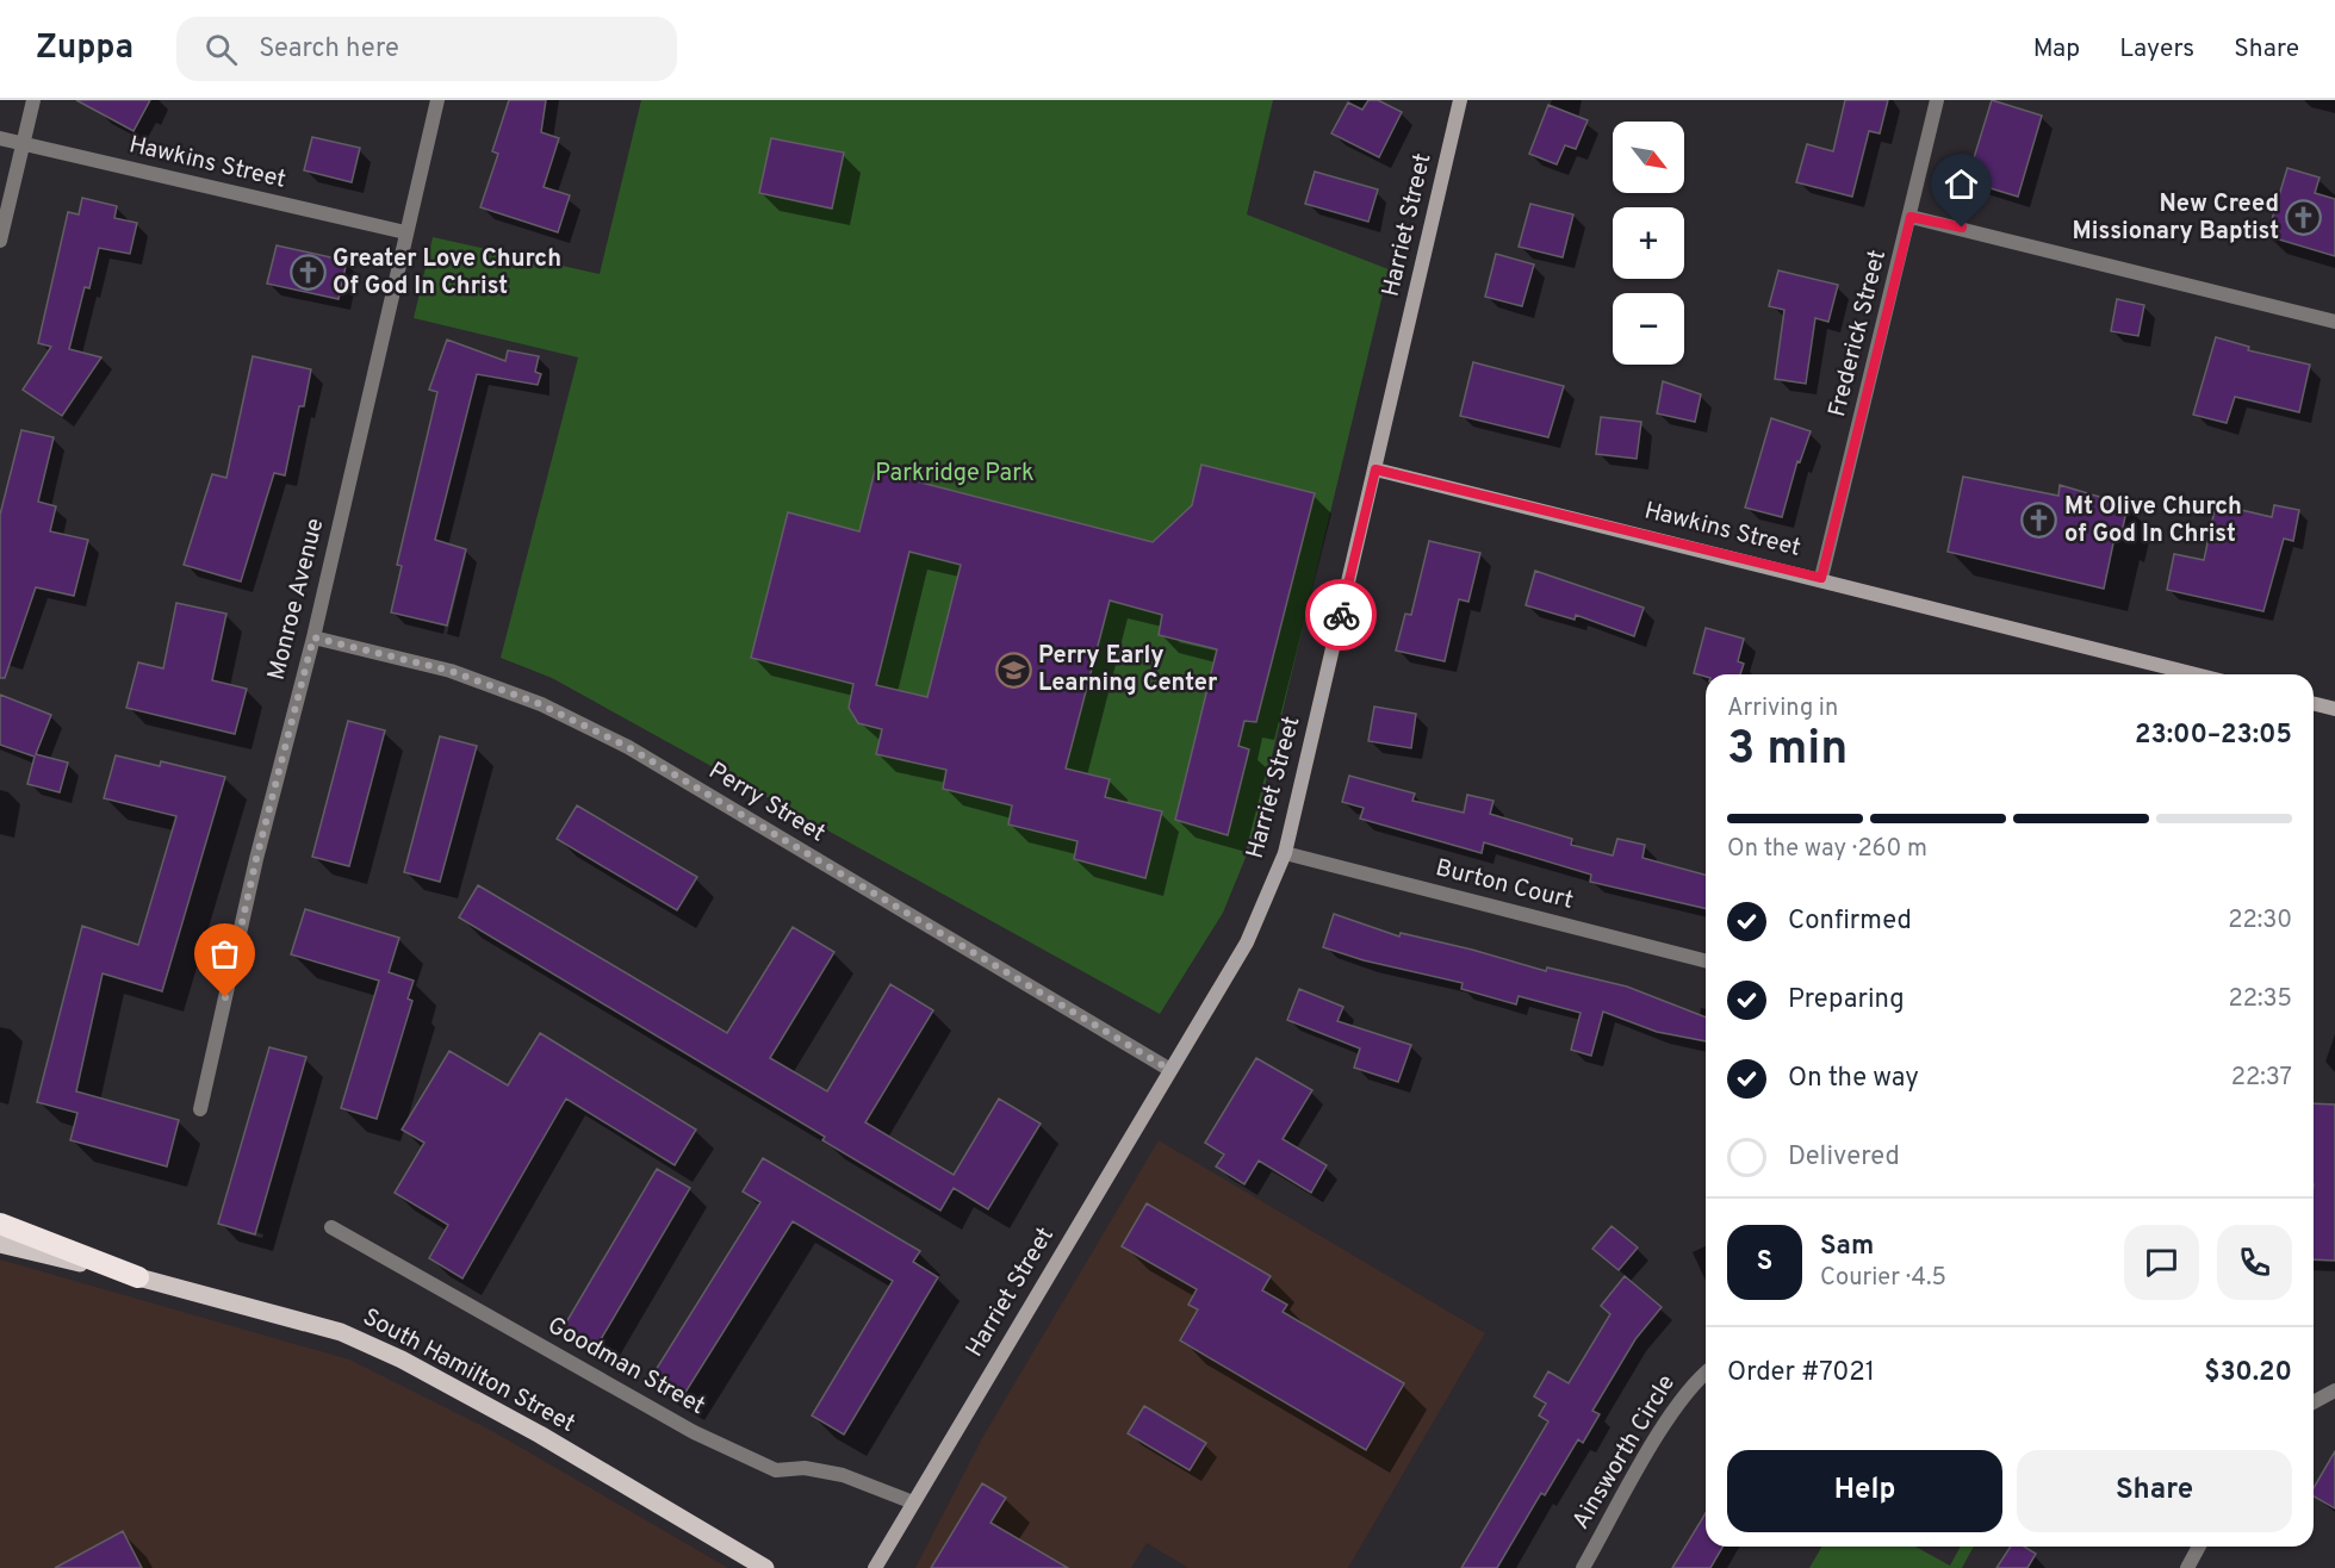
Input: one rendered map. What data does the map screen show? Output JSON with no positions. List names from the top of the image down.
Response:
{
  "streets": {
    "main road": ["South Hamilton Street"],
    "street": [
      "Hawkins Street",
      "Harriet Street",
      "Frederick Street",
      "Monroe Avenue",
      "Perry Street",
      "Burton Court",
      "Goodman Street",
      "Ainsworth Circle"
    ]
  },
  "crossings": [
    ["Hawkins Street", "Harriet Street"],
    ["Hawkins Street", "Frederick Street"],
    ["Hawkins Street", "Monroe Avenue"],
    ["Harriet Street", "Perry Street"],
    ["Harriet Street", "Burton Court"],
    ["Harriet Street", "Goodman Street"],
    ["Monroe Avenue", "Perry Street"]
  ],
  "parks": ["Parkridge Park"],
  "places": {
    "church": ["New Creed Missionary Baptist", "Greater Love Church Of God In Christ", "Mt Olive Church of God In Christ"],
    "school or university": ["Perry Early Learning Center"]
  },
  "north": "bottom right",
  "page": {
    "header": "Zuppa",
    "search": "Search here",
    "nav": ["Map", "Layers", "Share"],
    "map_buttons": ["+", "−"],
    "heading": ["3 min", "Arriving in", "23:00–23:05"],
    "panel": [
      "Sam",
      "Courier · 4.5",
      "Order #7021",
      "$30.20"
    ],
    "bar": "On the way · 260 m",
    "list": [
      ["Confirmed", "22:30"],
      ["Preparing", "22:35"],
      ["On the way", "22:37"],
      "Delivered"
    ],
    "round": "S",
    "buttons": ["Help", "Share"]
  }
}
